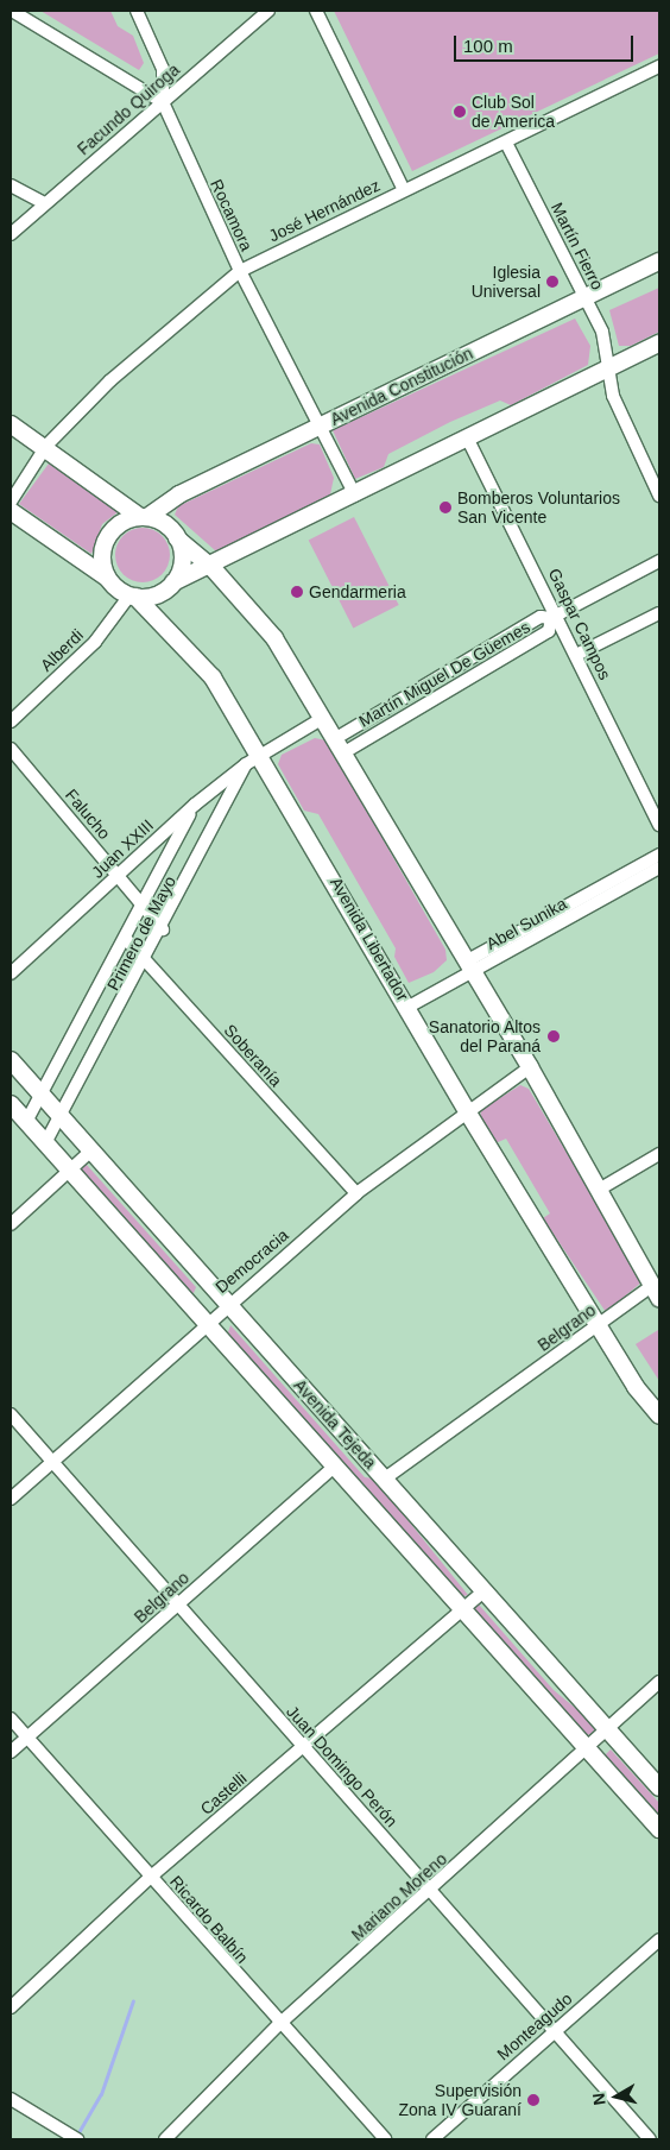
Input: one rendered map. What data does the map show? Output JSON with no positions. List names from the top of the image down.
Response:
{
  "streets": {
    "main road": ["Avenida Constitución", "Avenida Libertador", "Avenida Tejeda"],
    "street": [
      "Facundo Quiroga",
      "José Hernández",
      "Rocamora",
      "Martín Fierro",
      "Gaspar Campos",
      "Alberdi",
      "Martín Miguel De Güemes",
      "Falucho",
      "Juan XXIII",
      "Abel Sunika",
      "Primero de Mayo",
      "Soberanía",
      "Democracia",
      "Belgrano",
      "Juan Domingo Perón",
      "Castelli",
      "Mariano Moreno",
      "Ricardo Balbín",
      "Monteagudo"
    ]
  },
  "crossings": [
    ["Facundo Quiroga", "Rocamora"],
    ["José Hernández", "Rocamora"],
    ["José Hernández", "Martín Fierro"],
    ["Rocamora", "Avenida Constitución"],
    ["Martín Fierro", "Avenida Constitución"],
    ["Avenida Constitución", "Alberdi"],
    ["Avenida Constitución", "Avenida Libertador"],
    ["Gaspar Campos", "Martín Miguel De Güemes"],
    ["Alberdi", "Avenida Libertador"],
    ["Falucho", "Juan XXIII"],
    ["Falucho", "Primero de Mayo"],
    ["Juan XXIII", "Primero de Mayo"],
    ["Juan XXIII", "Avenida Libertador"],
    ["Abel Sunika", "Avenida Libertador"],
    ["Primero de Mayo", "Soberanía"],
    ["Primero de Mayo", "Avenida Tejeda"],
    ["Avenida Libertador", "Democracia"],
    ["Avenida Libertador", "Belgrano"],
    ["Soberanía", "Democracia"],
    ["Democracia", "Avenida Tejeda"],
    ["Democracia", "Juan Domingo Perón"],
    ["Belgrano", "Avenida Tejeda"],
    ["Belgrano", "Juan Domingo Perón"],
    ["Belgrano", "Ricardo Balbín"],
    ["Avenida Tejeda", "Castelli"],
    ["Avenida Tejeda", "Mariano Moreno"],
    ["Juan Domingo Perón", "Castelli"],
    ["Juan Domingo Perón", "Mariano Moreno"],
    ["Juan Domingo Perón", "Monteagudo"],
    ["Castelli", "Ricardo Balbín"],
    ["Mariano Moreno", "Ricardo Balbín"]
  ],
  "places": [
    "Club Sol de America",
    "Iglesia Universal",
    "Bomberos Voluntarios San Vicente",
    "Gendarmeria",
    "Sanatorio Altos del Paraná",
    "Supervisión Zona IV Guaraní"
  ],
  "scale_bar": "100 m",
  "north": "left"
}
